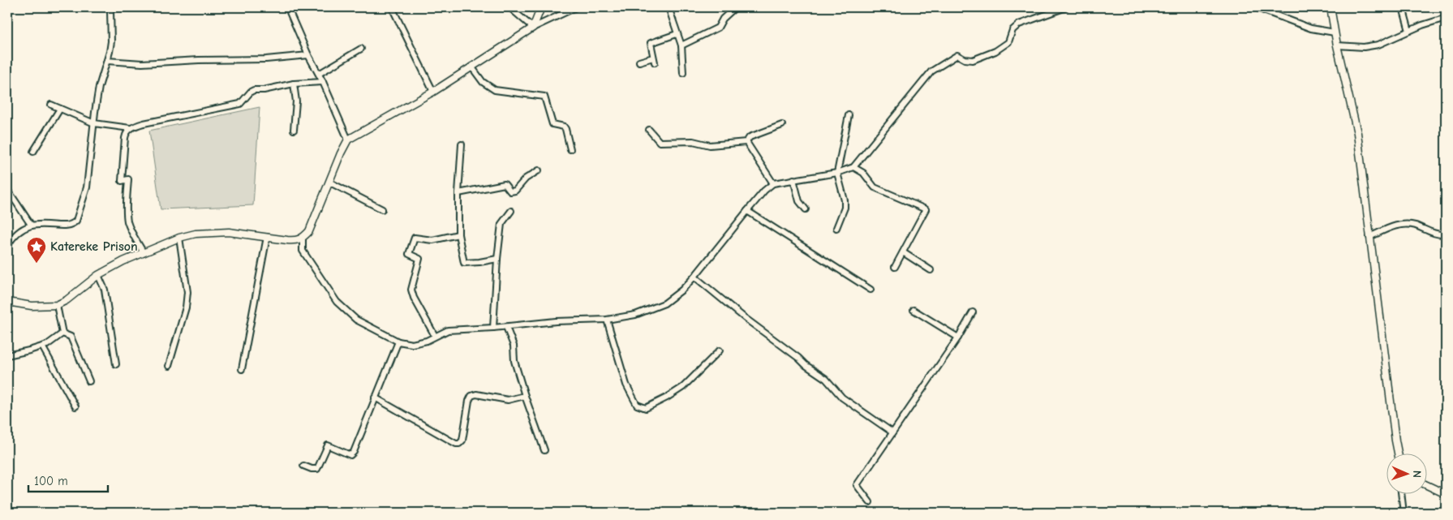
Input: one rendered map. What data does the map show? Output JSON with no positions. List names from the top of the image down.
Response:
{
  "places": {
    "place": ["Katereke Prison"]
  },
  "scale_bar": "100 m",
  "north": "right"
}
